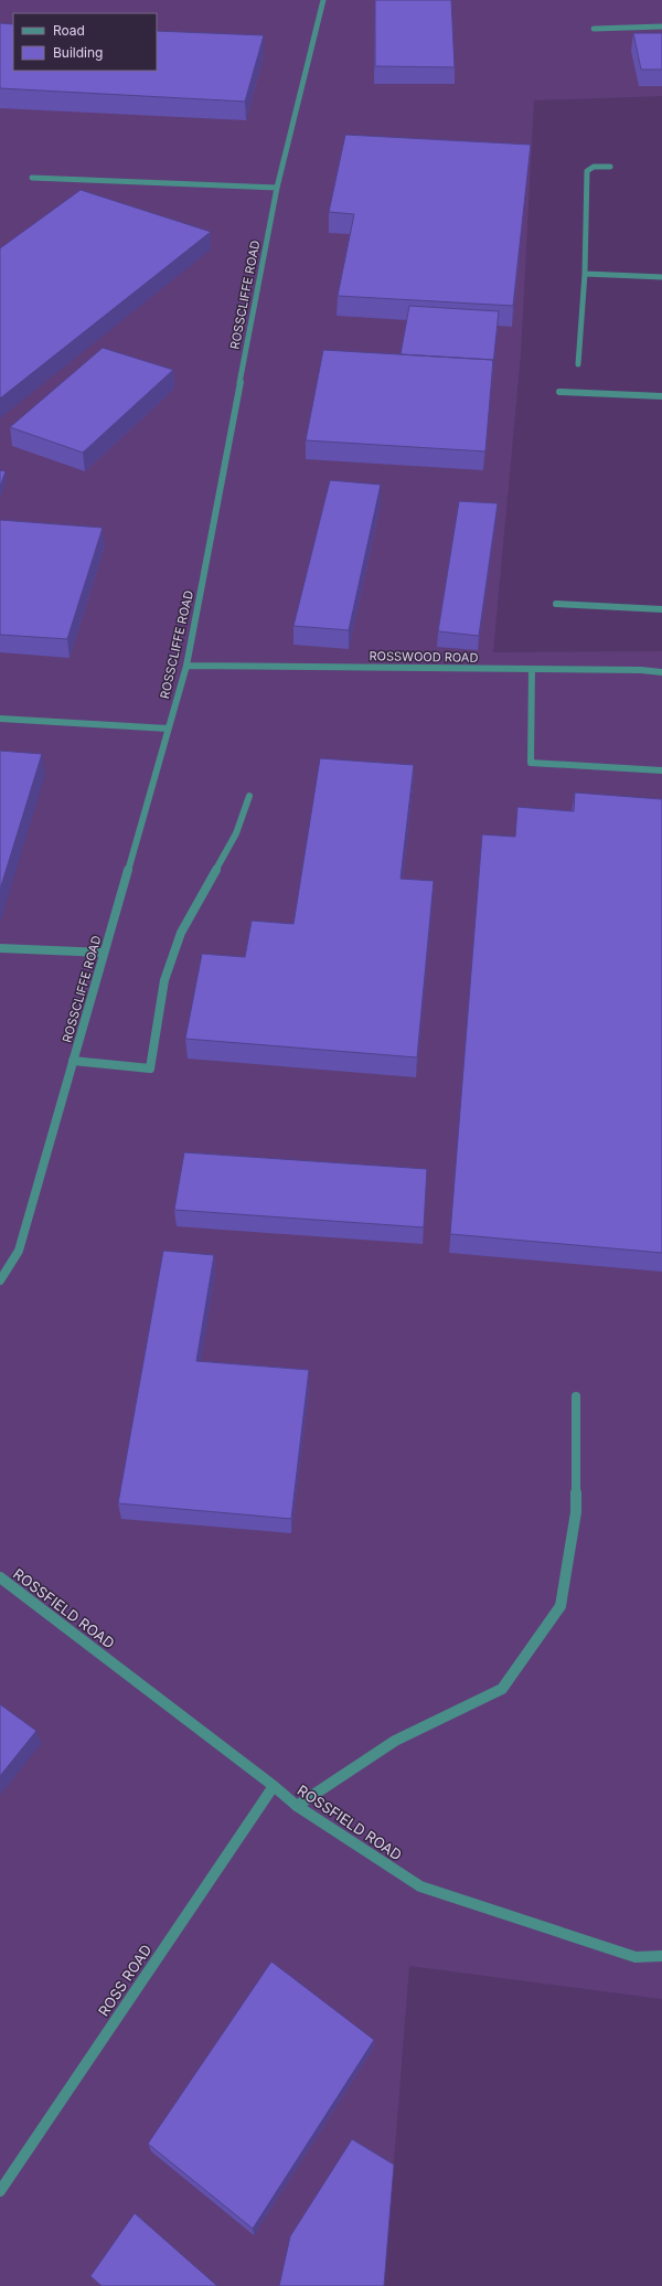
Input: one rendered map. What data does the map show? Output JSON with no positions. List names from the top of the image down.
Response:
{
  "streets": {
    "street": [
      "ROSSCLIFFE ROAD",
      "ROSSWOOD ROAD",
      "ROSSFIELD ROAD",
      "ROSS ROAD"
    ]
  },
  "crossings": [
    ["ROSSCLIFFE ROAD", "ROSSWOOD ROAD"],
    ["ROSSFIELD ROAD", "ROSS ROAD"]
  ],
  "legend": ["Road", "Building"]
}
